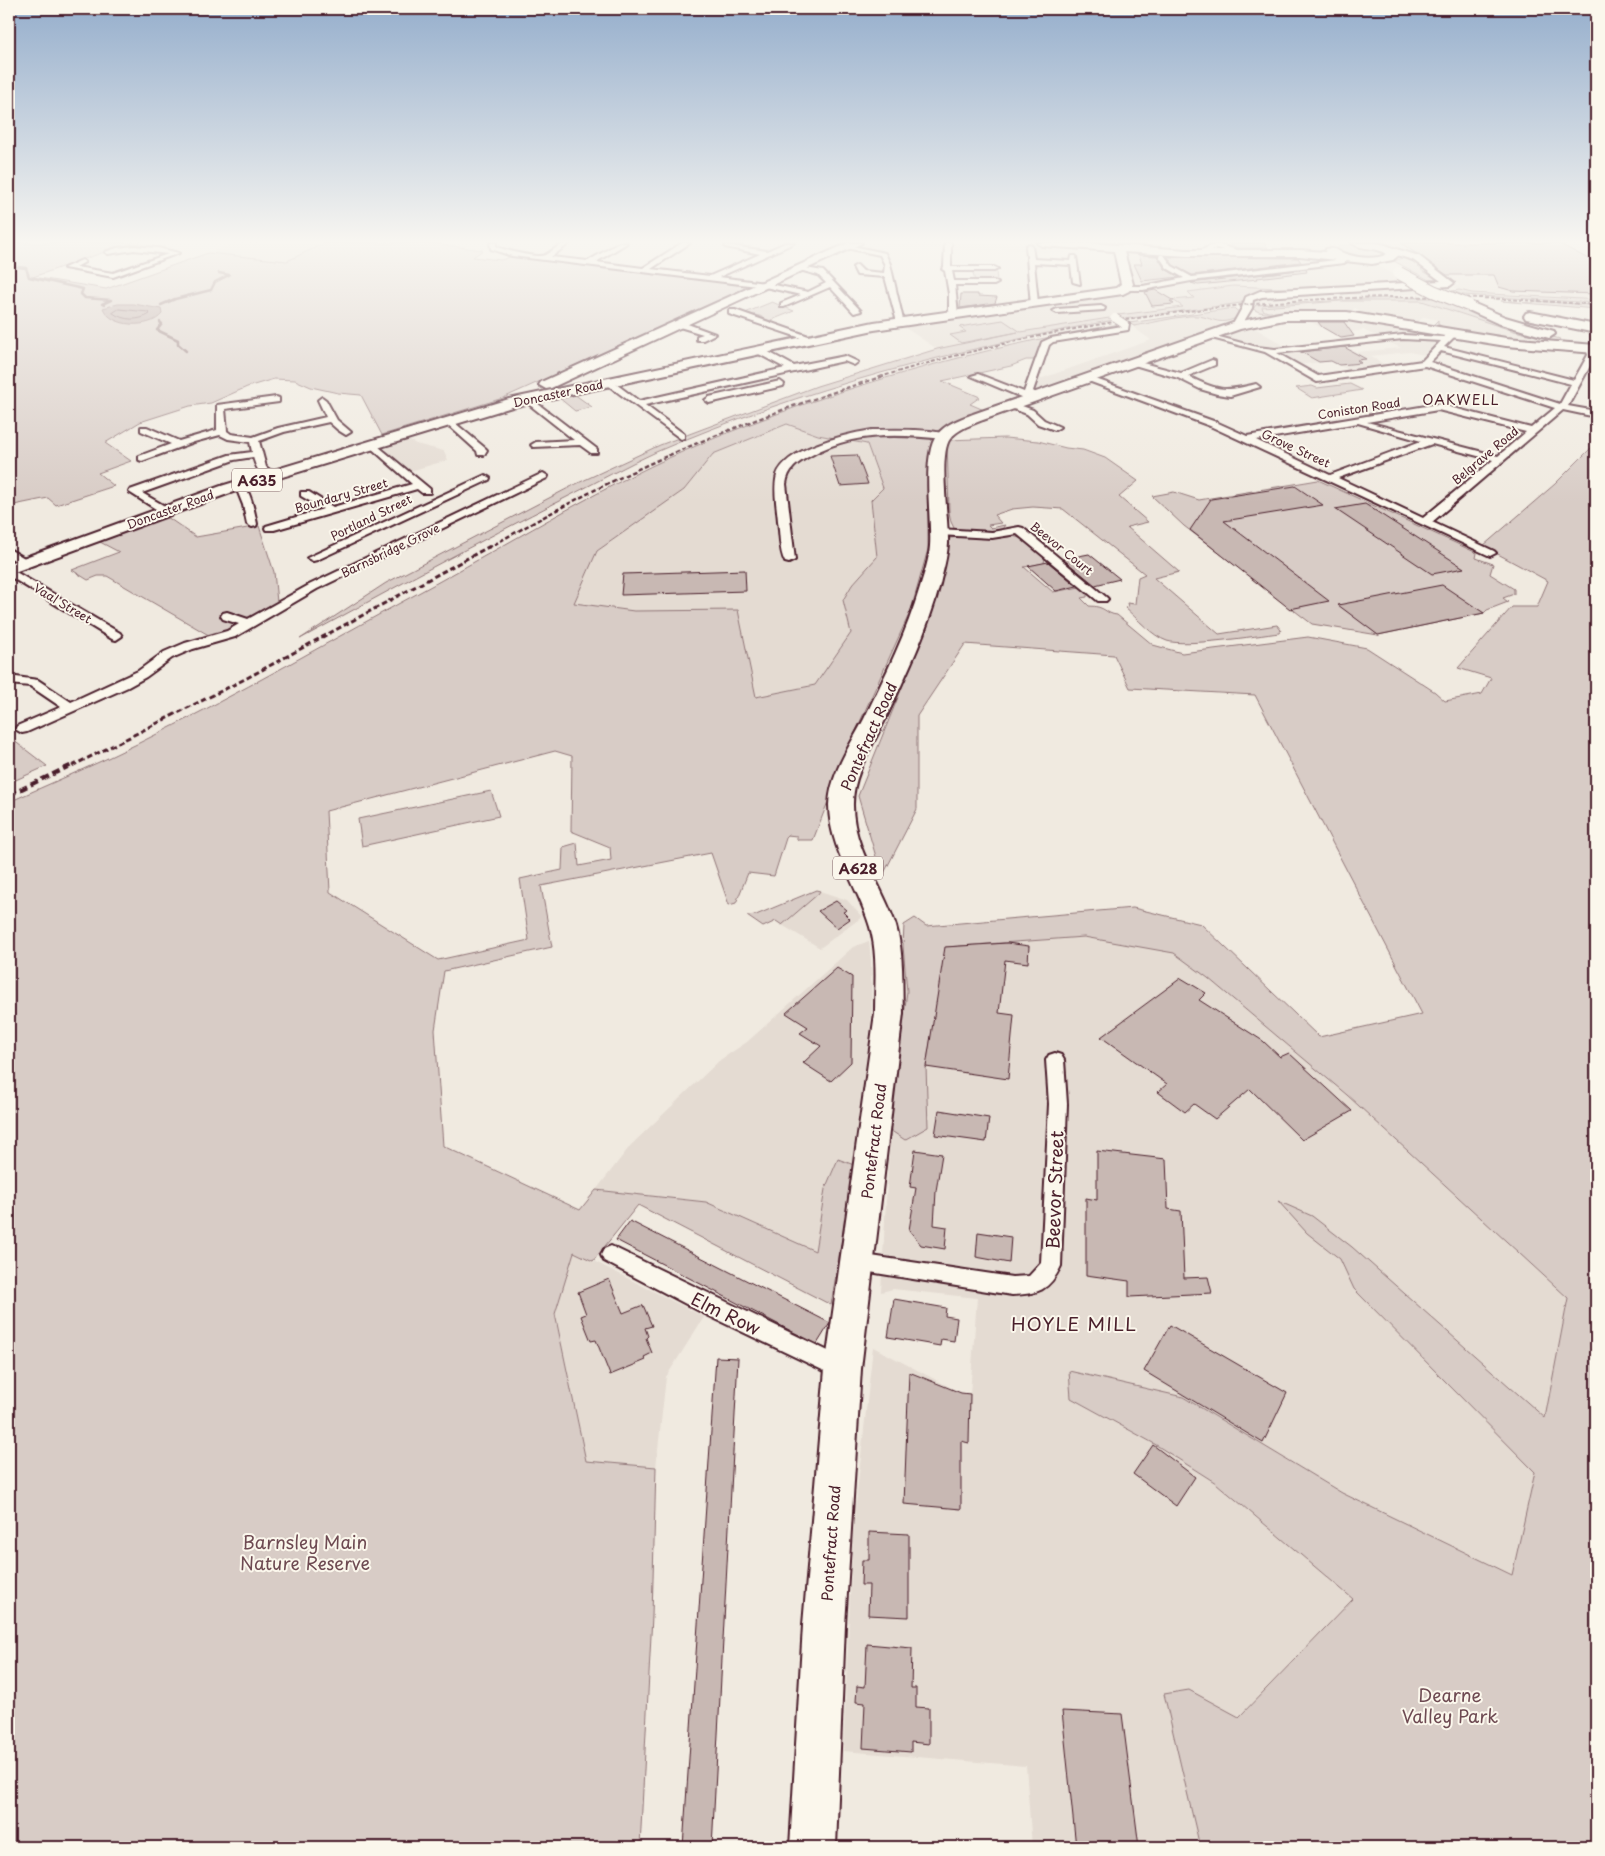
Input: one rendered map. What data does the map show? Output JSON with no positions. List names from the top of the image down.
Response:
{
  "streets": {
    "highway": [
      "Doncaster Road",
      "A635",
      "Pontefract Road",
      "A628"
    ],
    "street": [
      "Coniston Road",
      "Grove Street",
      "Belgrave Road",
      "Boundary Street",
      "Portland Street",
      "Beevor Court",
      "Barnsbridge Grove",
      "Vaal Street",
      "Beevor Street",
      "Elm Row"
    ]
  },
  "crossings": [
    ["Doncaster Road", "Portland Street"],
    ["Doncaster Road", "Vaal Street"],
    ["Coniston Road", "Grove Street"],
    ["Coniston Road", "Belgrave Road"],
    ["Grove Street", "Belgrave Road"],
    ["Boundary Street", "Portland Street"],
    ["Beevor Court", "Pontefract Road"],
    ["Pontefract Road", "Beevor Street"],
    ["Pontefract Road", "Elm Row"]
  ],
  "districts": ["OAKWELL", "HOYLE MILL"],
  "parks": ["Barnsley Main Nature Reserve", "Dearne Valley Park"]
}
